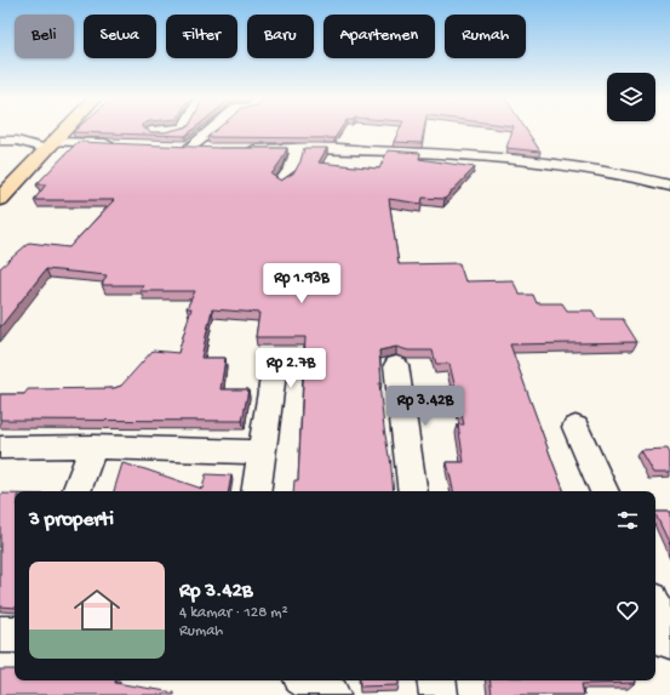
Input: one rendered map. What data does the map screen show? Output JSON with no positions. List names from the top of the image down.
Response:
{
  "page": {
    "chip": [
      "Beli",
      "Sewa",
      "Filter",
      "Baru",
      "Apartemen",
      "Rumah"
    ],
    "price": ["Rp 1.93B", "Rp 2.7B", "Rp 3.42B"],
    "heading": "3 properti",
    "list": [
      {
        "name": "Rp 3.42B",
        "note": "4 kamar · 128 m² · Rumah"
      }
    ]
  }
}
